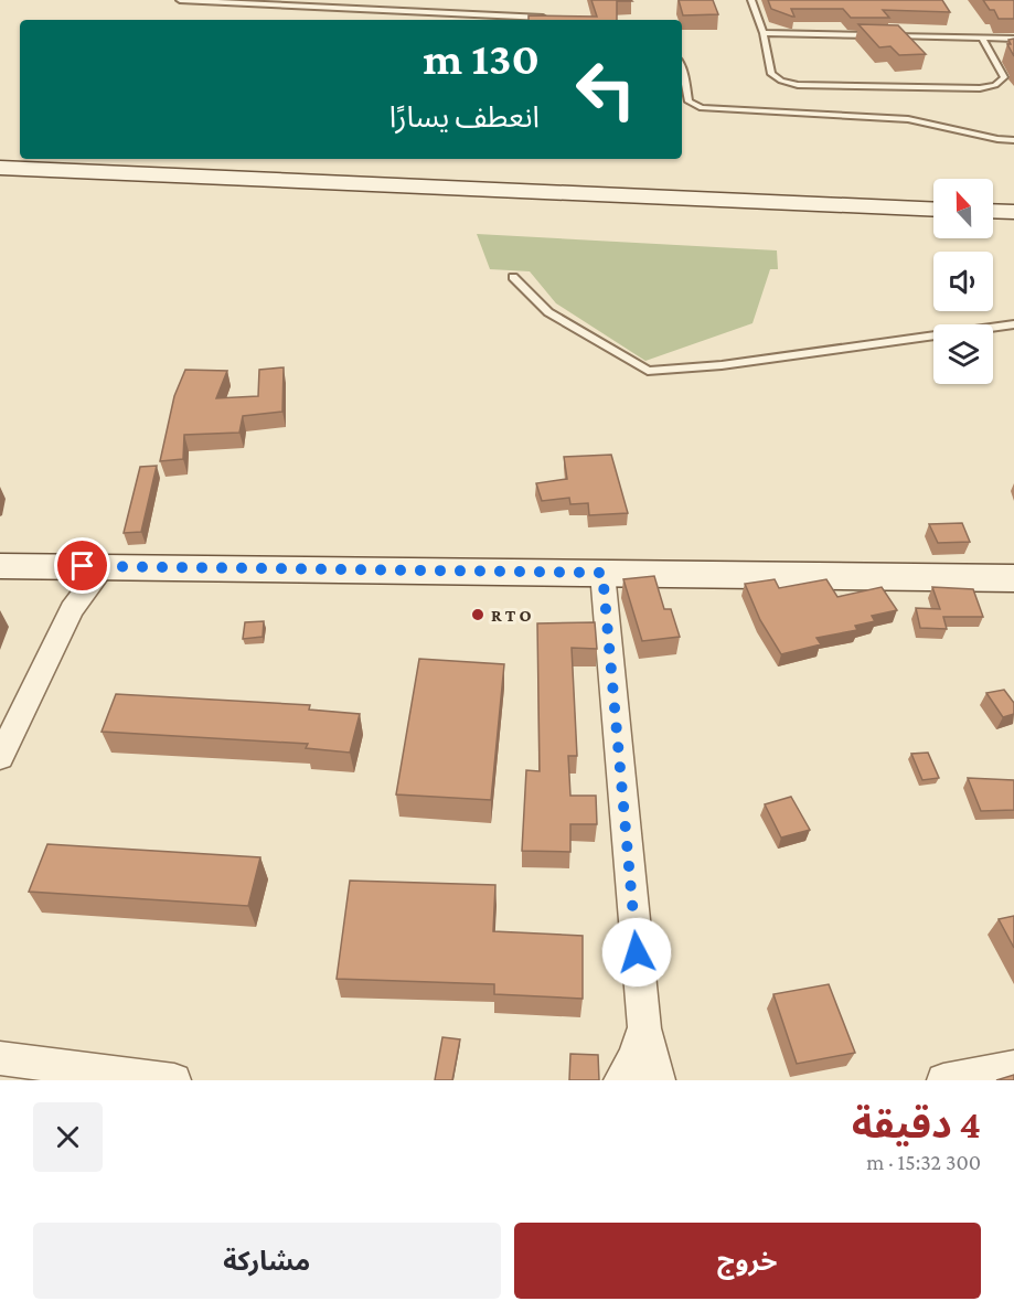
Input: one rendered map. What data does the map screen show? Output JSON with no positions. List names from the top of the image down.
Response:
{
  "places": ["R T O"],
  "north": "top",
  "page": {
    "turn": ["130 m", "انعطف يسارًا"],
    "heading": ["4 دقيقة", "300 m · 15:32"],
    "buttons": ["خروج", "مشاركة"]
  }
}
